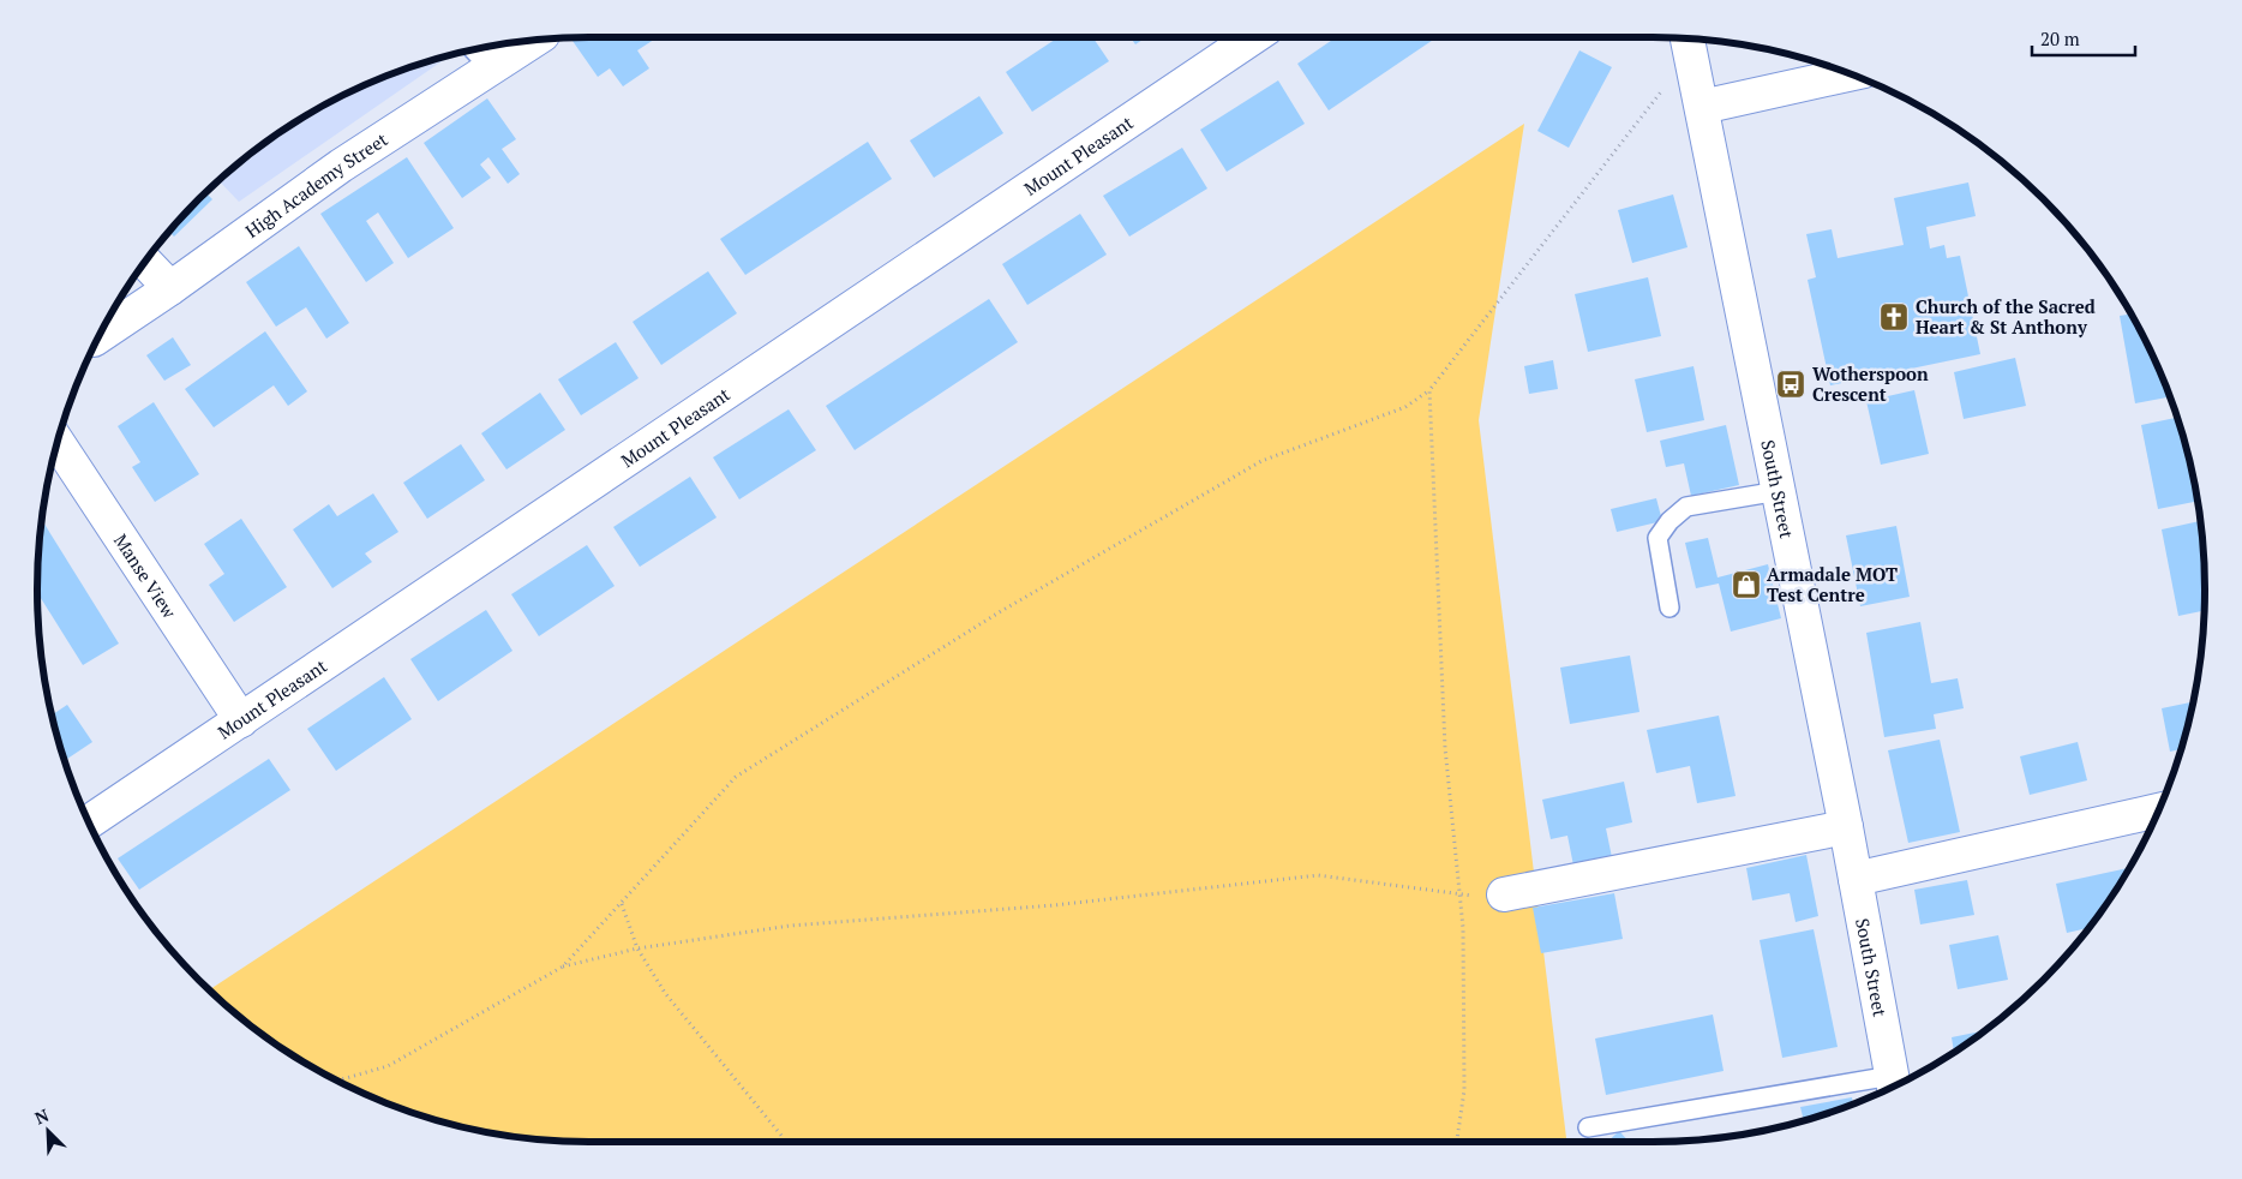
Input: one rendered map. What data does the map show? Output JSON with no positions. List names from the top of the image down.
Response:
{
  "streets": {
    "street": [
      "Mount Pleasant",
      "High Academy Street",
      "South Street",
      "Manse View"
    ]
  },
  "crossings": [
    ["Mount Pleasant", "Manse View"]
  ],
  "places": {
    "church": ["Church of the Sacred Heart & St Anthony"],
    "bus stop": ["Wotherspoon Crescent"],
    "shop": ["Armadale MOT Test Centre"]
  },
  "scale_bar": "20 m",
  "north": "top left"
}
